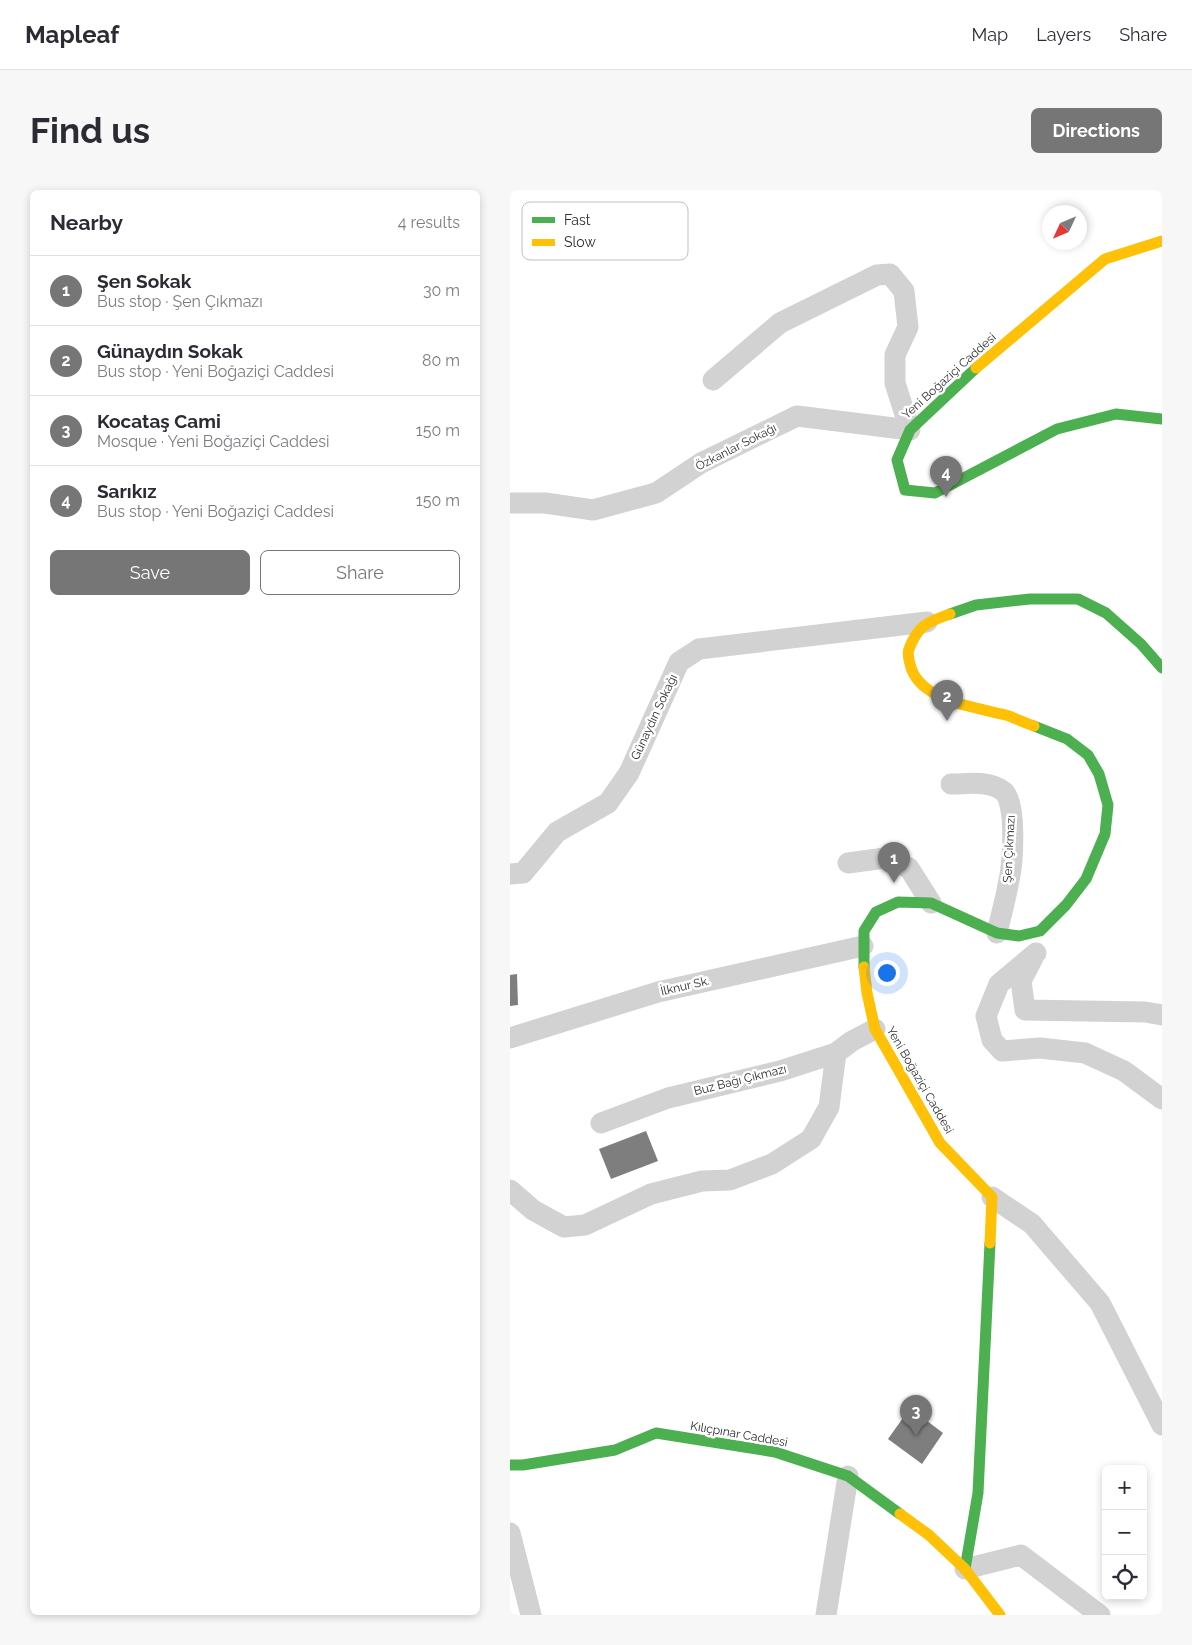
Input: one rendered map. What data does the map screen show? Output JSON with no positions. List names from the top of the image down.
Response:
{
  "streets": {
    "street": [
      "Yeni Boğaziçi Caddesi",
      "Özkanlar Sokağı",
      "Günaydın Sokağı",
      "Şen Çıkmazı",
      "İlknur Sk.",
      "Buz Bağı Çıkmazı",
      "Kılıçpınar Caddesi"
    ]
  },
  "crossings": [
    ["Yeni Boğaziçi Caddesi", "Özkanlar Sokağı"],
    ["Yeni Boğaziçi Caddesi", "Şen Çıkmazı"],
    ["Yeni Boğaziçi Caddesi", "İlknur Sk."],
    ["Yeni Boğaziçi Caddesi", "Buz Bağı Çıkmazı"]
  ],
  "legend": ["Fast", "Slow"],
  "north": "bottom left",
  "page": {
    "header": "Mapleaf",
    "nav": ["Map", "Layers", "Share"],
    "buttons": [
      "Directions",
      ["Save", "Share"]
    ],
    "title": "Find us",
    "heading": ["Nearby", "4 results"],
    "list": [
      {
        "mark": "1",
        "name": "Şen Sokak",
        "note": "Bus stop · Şen Çıkmazı",
        "value": "30 m"
      },
      {
        "mark": "2",
        "name": "Günaydın Sokak",
        "note": "Bus stop · Yeni Boğaziçi Caddesi",
        "value": "80 m"
      },
      {
        "mark": "3",
        "name": "Kocataş Cami",
        "note": "Mosque · Yeni Boğaziçi Caddesi",
        "value": "150 m"
      },
      {
        "mark": "4",
        "name": "Sarıkız",
        "note": "Bus stop · Yeni Boğaziçi Caddesi",
        "value": "150 m"
      }
    ],
    "pins": [
      "4",
      "2",
      "1",
      "3"
    ],
    "map_buttons": ["+", "−"]
  }
}
